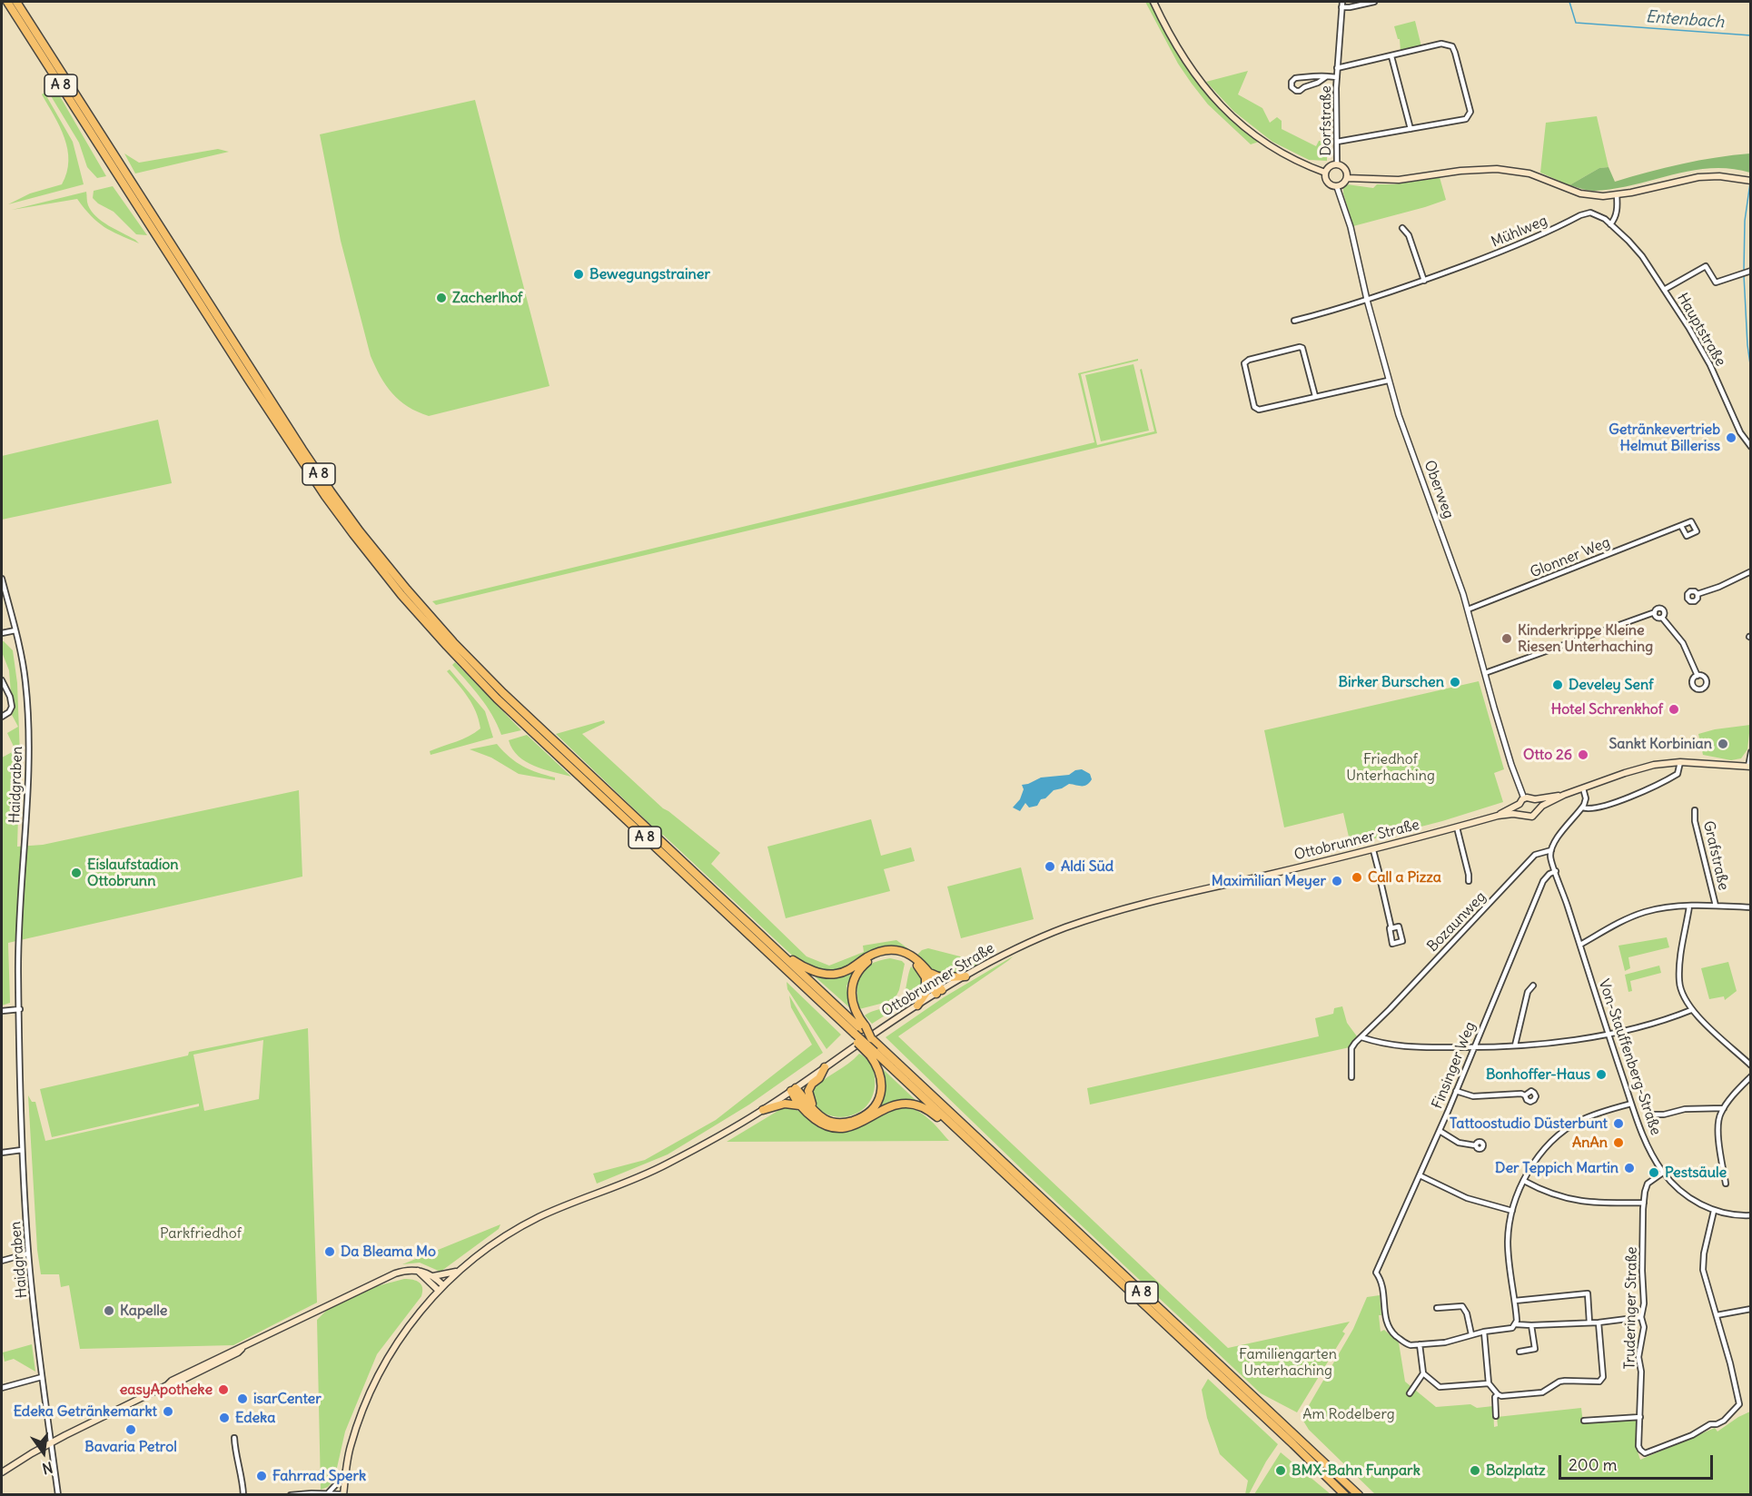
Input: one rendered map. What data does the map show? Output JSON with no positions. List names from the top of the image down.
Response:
{
  "streets": {
    "highway": ["A 8"],
    "main road": ["Ottobrunner Straße"],
    "street": [
      "Dorfstraße",
      "Mühlweg",
      "Hauptstraße",
      "Oberweg",
      "Glonner Weg",
      "Haidgraben",
      "Grafstraße",
      "Bozaunweg",
      "Von-Stauffenberg-Straße",
      "Finsinger Weg",
      "Truderinger Straße"
    ]
  },
  "crossings": [
    ["Dorfstraße", "Oberweg"],
    ["Mühlweg", "Hauptstraße"],
    ["Mühlweg", "Oberweg"],
    ["Oberweg", "Glonner Weg"],
    ["Oberweg", "Ottobrunner Straße"],
    ["Bozaunweg", "Von-Stauffenberg-Straße"],
    ["Von-Stauffenberg-Straße", "Finsinger Weg"],
    ["Von-Stauffenberg-Straße", "Truderinger Straße"]
  ],
  "water": ["Entenbach"],
  "parks": [
    "Friedhof Unterhaching",
    "Parkfriedhof",
    "Familiengarten Unterhaching",
    "Am Rodelberg"
  ],
  "places": [
    "Bewegungstrainer",
    "Zacherlhof",
    "Getränkevertrieb Helmut Billeriss",
    "Kinderkrippe Kleine Riesen Unterhaching",
    "Birker Burschen",
    "Develey Senf",
    "Hotel Schrenkhof",
    "Sankt Korbinian",
    "Otto 26",
    "Aldi Süd",
    "Eislaufstadion Ottobrunn",
    "Call a Pizza",
    "Maximilian Meyer",
    "Bonhoffer-Haus",
    "Tattoostudio Düsterbunt",
    "AnAn",
    "Der Teppich Martin",
    "Pestsäule",
    "Da Bleama Mo",
    "Kapelle",
    "easyApotheke",
    "isarCenter",
    "Edeka Getränkemarkt",
    "Edeka",
    "Bavaria Petrol",
    "BMX-Bahn Funpark",
    "Bolzplatz",
    "Fahrrad Sperk"
  ],
  "scale_bar": "200 m",
  "north": "bottom"
}
